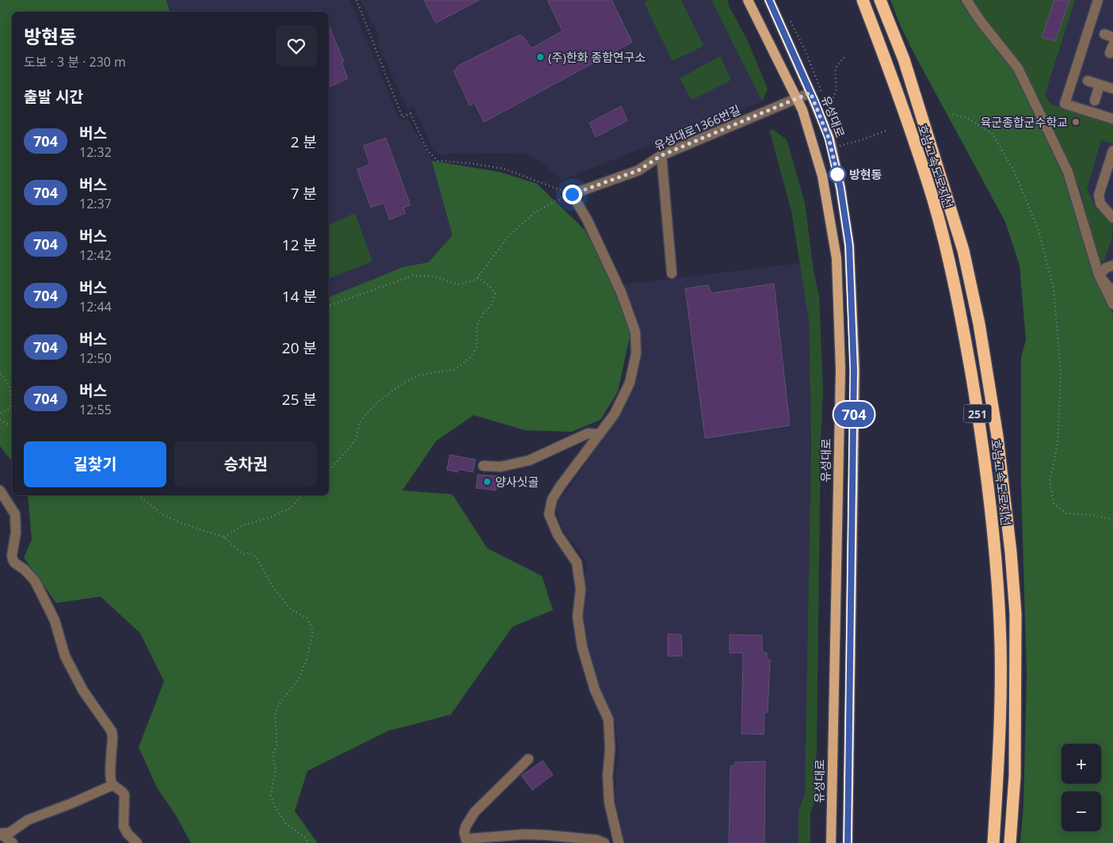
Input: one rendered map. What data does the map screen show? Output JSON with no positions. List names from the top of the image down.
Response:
{
  "streets": {
    "highway": ["호남고속도로지선", "251"],
    "main road": ["유성대로"],
    "street": ["유성대로1366번길"]
  },
  "crossings": [
    ["유성대로", "유성대로1366번길"]
  ],
  "places": [
    "(주)한화 종합연구소",
    "육군종합군수학교",
    "방현동",
    "양사싯골"
  ],
  "lines": ["bus line 704"],
  "page": {
    "on_map": "704",
    "heading": [
      ["방현동", "도보 · 3 분 · 230 m"],
      "출발 시간"
    ],
    "list": [
      {
        "mark": "704",
        "name": "버스",
        "note": "12:32",
        "value": "2 분"
      },
      {
        "mark": "704",
        "name": "버스",
        "note": "12:37",
        "value": "7 분"
      },
      {
        "mark": "704",
        "name": "버스",
        "note": "12:42",
        "value": "12 분"
      },
      {
        "mark": "704",
        "name": "버스",
        "note": "12:44",
        "value": "14 분"
      },
      {
        "mark": "704",
        "name": "버스",
        "note": "12:50",
        "value": "20 분"
      },
      {
        "mark": "704",
        "name": "버스",
        "note": "12:55",
        "value": "25 분"
      }
    ],
    "buttons": ["길찾기", "승차권"],
    "map_buttons": ["+", "−"]
  }
}
